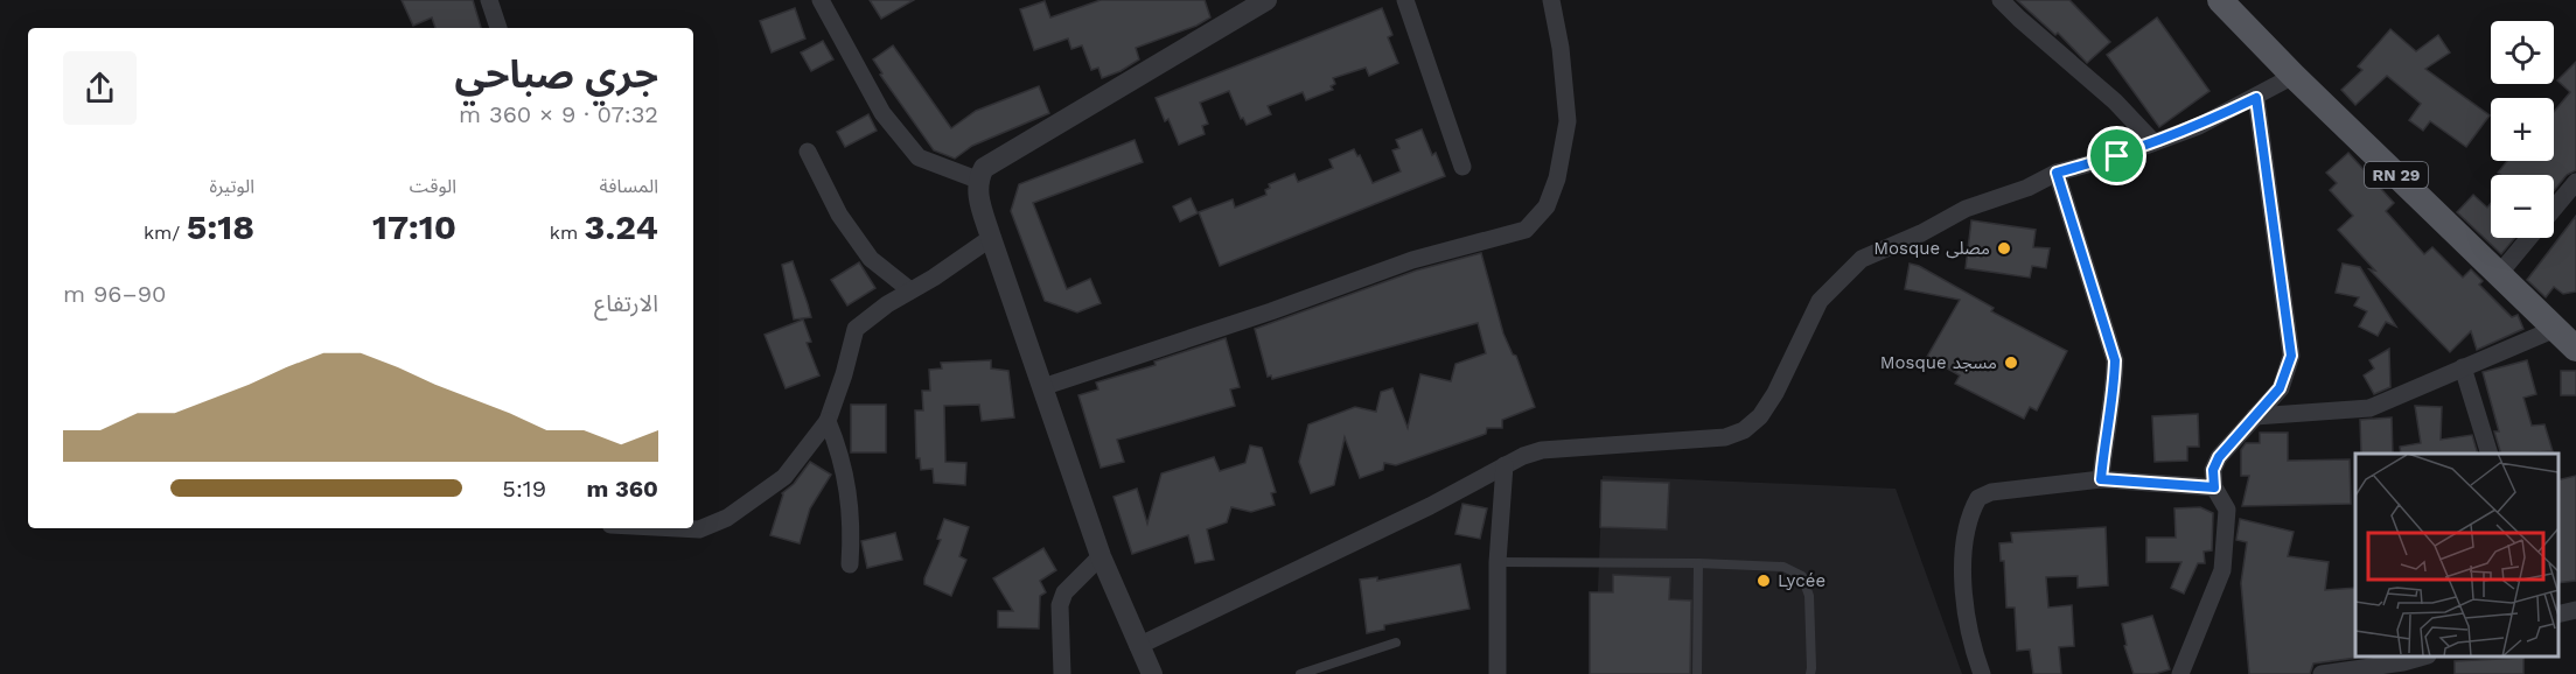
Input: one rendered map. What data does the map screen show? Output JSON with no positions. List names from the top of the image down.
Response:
{
  "streets": {
    "main road": ["RN 29"]
  },
  "places": ["Mosque مصلى", "Mosque مسجد", "Lycée"],
  "page": {
    "map_buttons": ["+", "−"],
    "heading": ["جري صباحي", "07:32 · 9 × 360 m"],
    "stats": [
      ["المسافة", "3.24 km"],
      ["الوقت", "17:10"],
      ["الوتيرة", "5:18 /km"]
    ],
    "chart": ["الارتفاع", "90–96 m"],
    "list": [
      {
        "name": "360 m",
        "note": "5:19"
      }
    ]
  }
}
